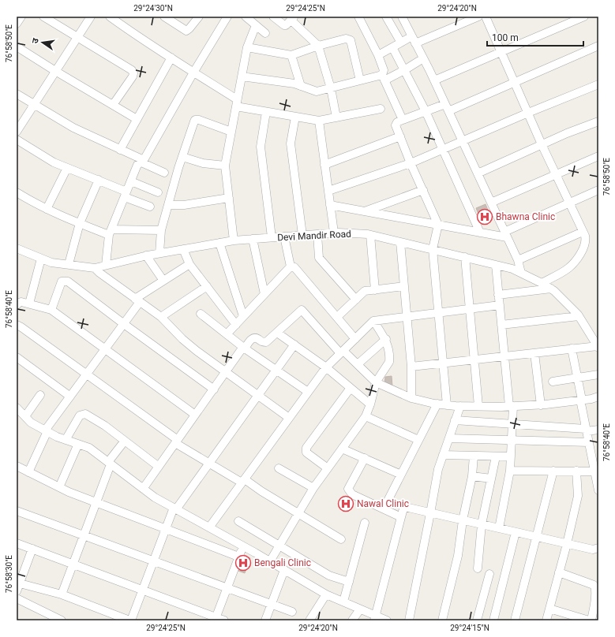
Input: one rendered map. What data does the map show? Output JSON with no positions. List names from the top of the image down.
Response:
{
  "streets": {
    "street": ["Devi Mandir Road"]
  },
  "places": {
    "hospital": ["Bhawna Clinic", "Nawal Clinic", "Bengali Clinic"]
  },
  "scale_bar": "100 m",
  "north": "left",
  "coordinates": [
    "29°24'30\"N",
    "29°24'25\"N",
    "29°24'20\"N",
    "76°58'50\"E",
    "76°58'40\"E",
    "76°58'30\"E",
    "29°24'15\"N"
  ]
}
